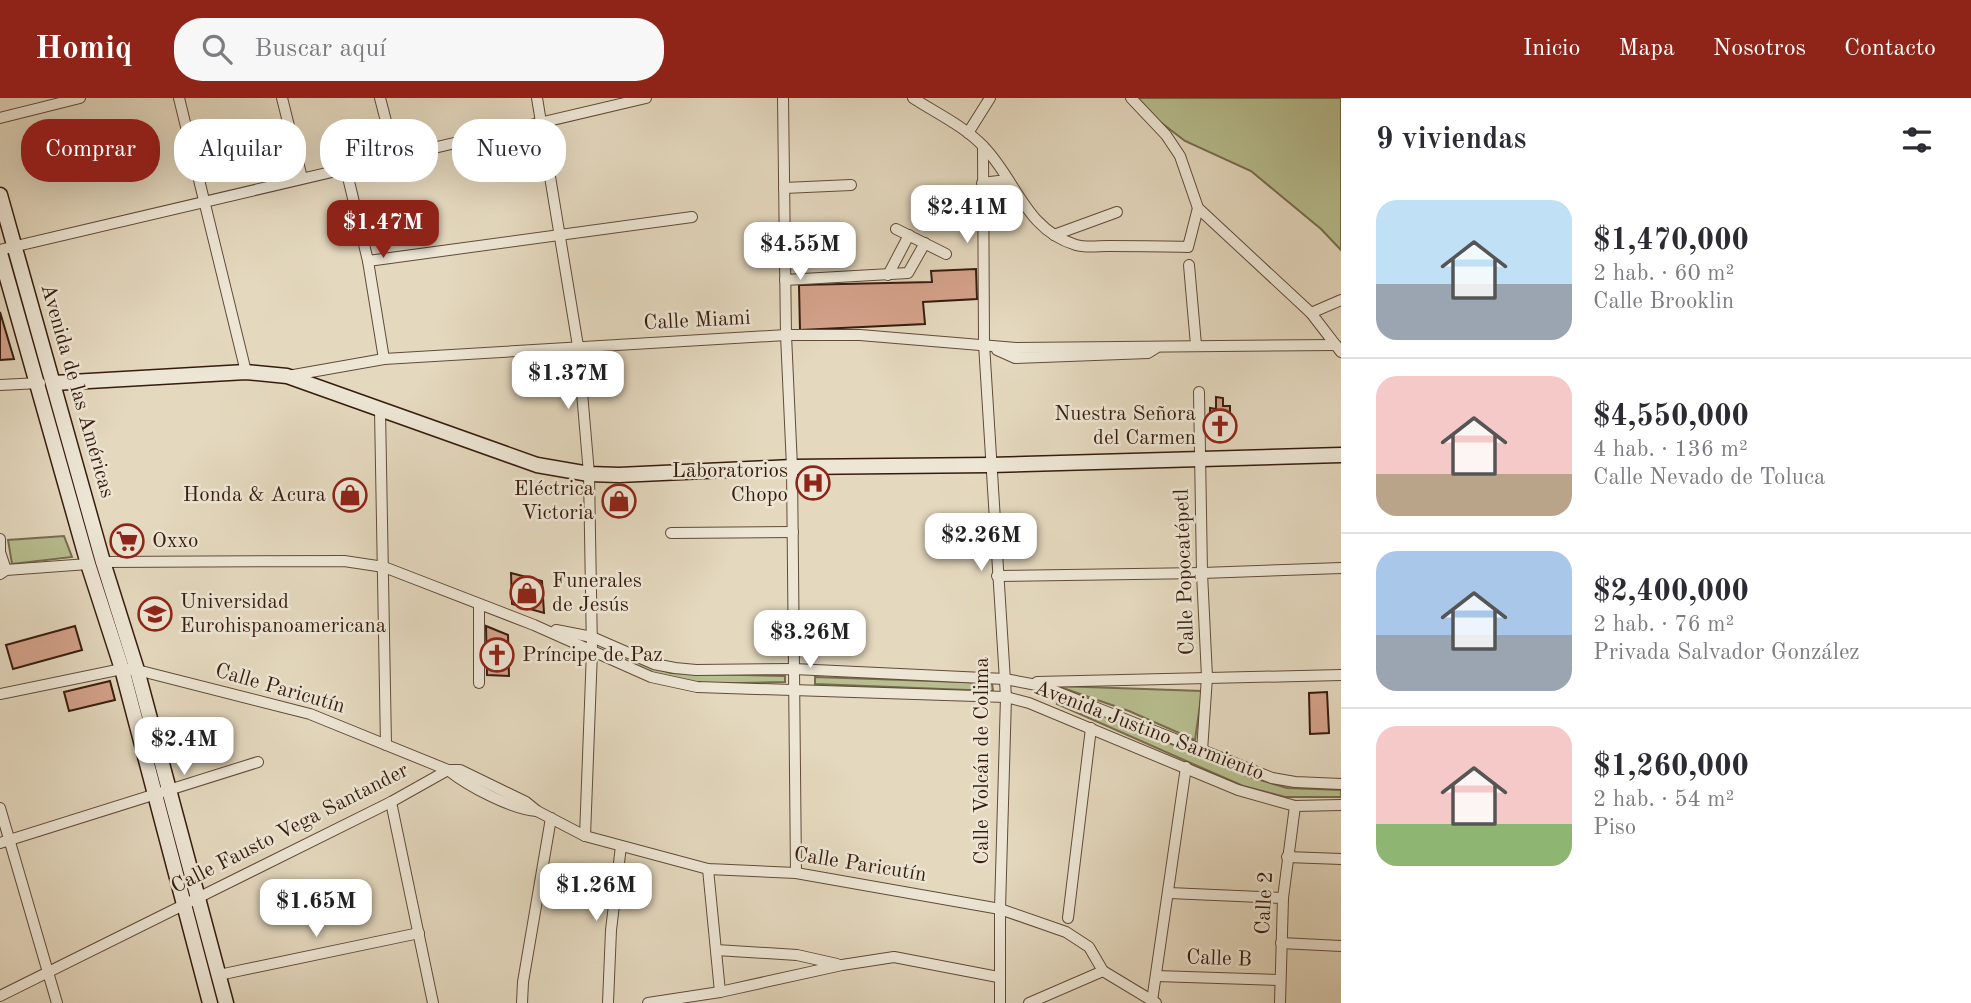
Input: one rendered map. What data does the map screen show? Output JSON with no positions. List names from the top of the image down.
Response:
{
  "streets": {
    "main road": ["Avenida de las Américas"],
    "street": [
      "Calle Miami",
      "Calle Popocatépetl",
      "Calle Paricutín",
      "Avenida Justino Sarmiento",
      "Calle Volcán de Colima",
      "Calle Fausto Vega Santander",
      "Calle 2",
      "Calle B"
    ]
  },
  "crossings": [
    ["Calle Miami", "Calle Volcán de Colima"],
    ["Avenida de las Américas", "Calle Paricutín"],
    ["Avenida de las Américas", "Avenida Justino Sarmiento"],
    ["Avenida de las Américas", "Calle Fausto Vega Santander"],
    ["Calle Popocatépetl", "Avenida Justino Sarmiento"],
    ["Calle Paricutín", "Calle Volcán de Colima"],
    ["Calle Paricutín", "Calle Fausto Vega Santander"],
    ["Avenida Justino Sarmiento", "Calle Volcán de Colima"],
    ["Avenida Justino Sarmiento", "Calle 2"],
    ["Calle 2", "Calle B"]
  ],
  "places": {
    "church": ["Nuestra Señora del Carmen", "Príncipe de Paz"],
    "hospital": ["Laboratorios Chopo"],
    "shop": ["Honda & Acura", "Eléctrica Victoria", "Funerales de Jesús"],
    "supermarket": ["Oxxo"],
    "school or university": ["Universidad Eurohispanoamericana"]
  },
  "page": {
    "header": "Homiq",
    "search": "Buscar aquí",
    "nav": [
      "Inicio",
      "Mapa",
      "Nosotros",
      "Contacto"
    ],
    "heading": "9 viviendas",
    "chip": [
      "Comprar",
      "Alquilar",
      "Filtros",
      "Nuevo"
    ],
    "list": [
      {
        "name": "$1,470,000",
        "note": "2 hab. · 60 m² · Calle Brooklin"
      },
      {
        "name": "$4,550,000",
        "note": "4 hab. · 136 m² · Calle Nevado de Toluca"
      },
      {
        "name": "$2,400,000",
        "note": "2 hab. · 76 m² · Privada Salvador González"
      },
      {
        "name": "$1,260,000",
        "note": "2 hab. · 54 m² · Piso"
      }
    ],
    "price": [
      "$2.41M",
      "$1.47M",
      "$4.55M",
      "$1.37M",
      "$2.26M",
      "$3.26M",
      "$2.4M",
      "$1.26M",
      "$1.65M"
    ]
  }
}
